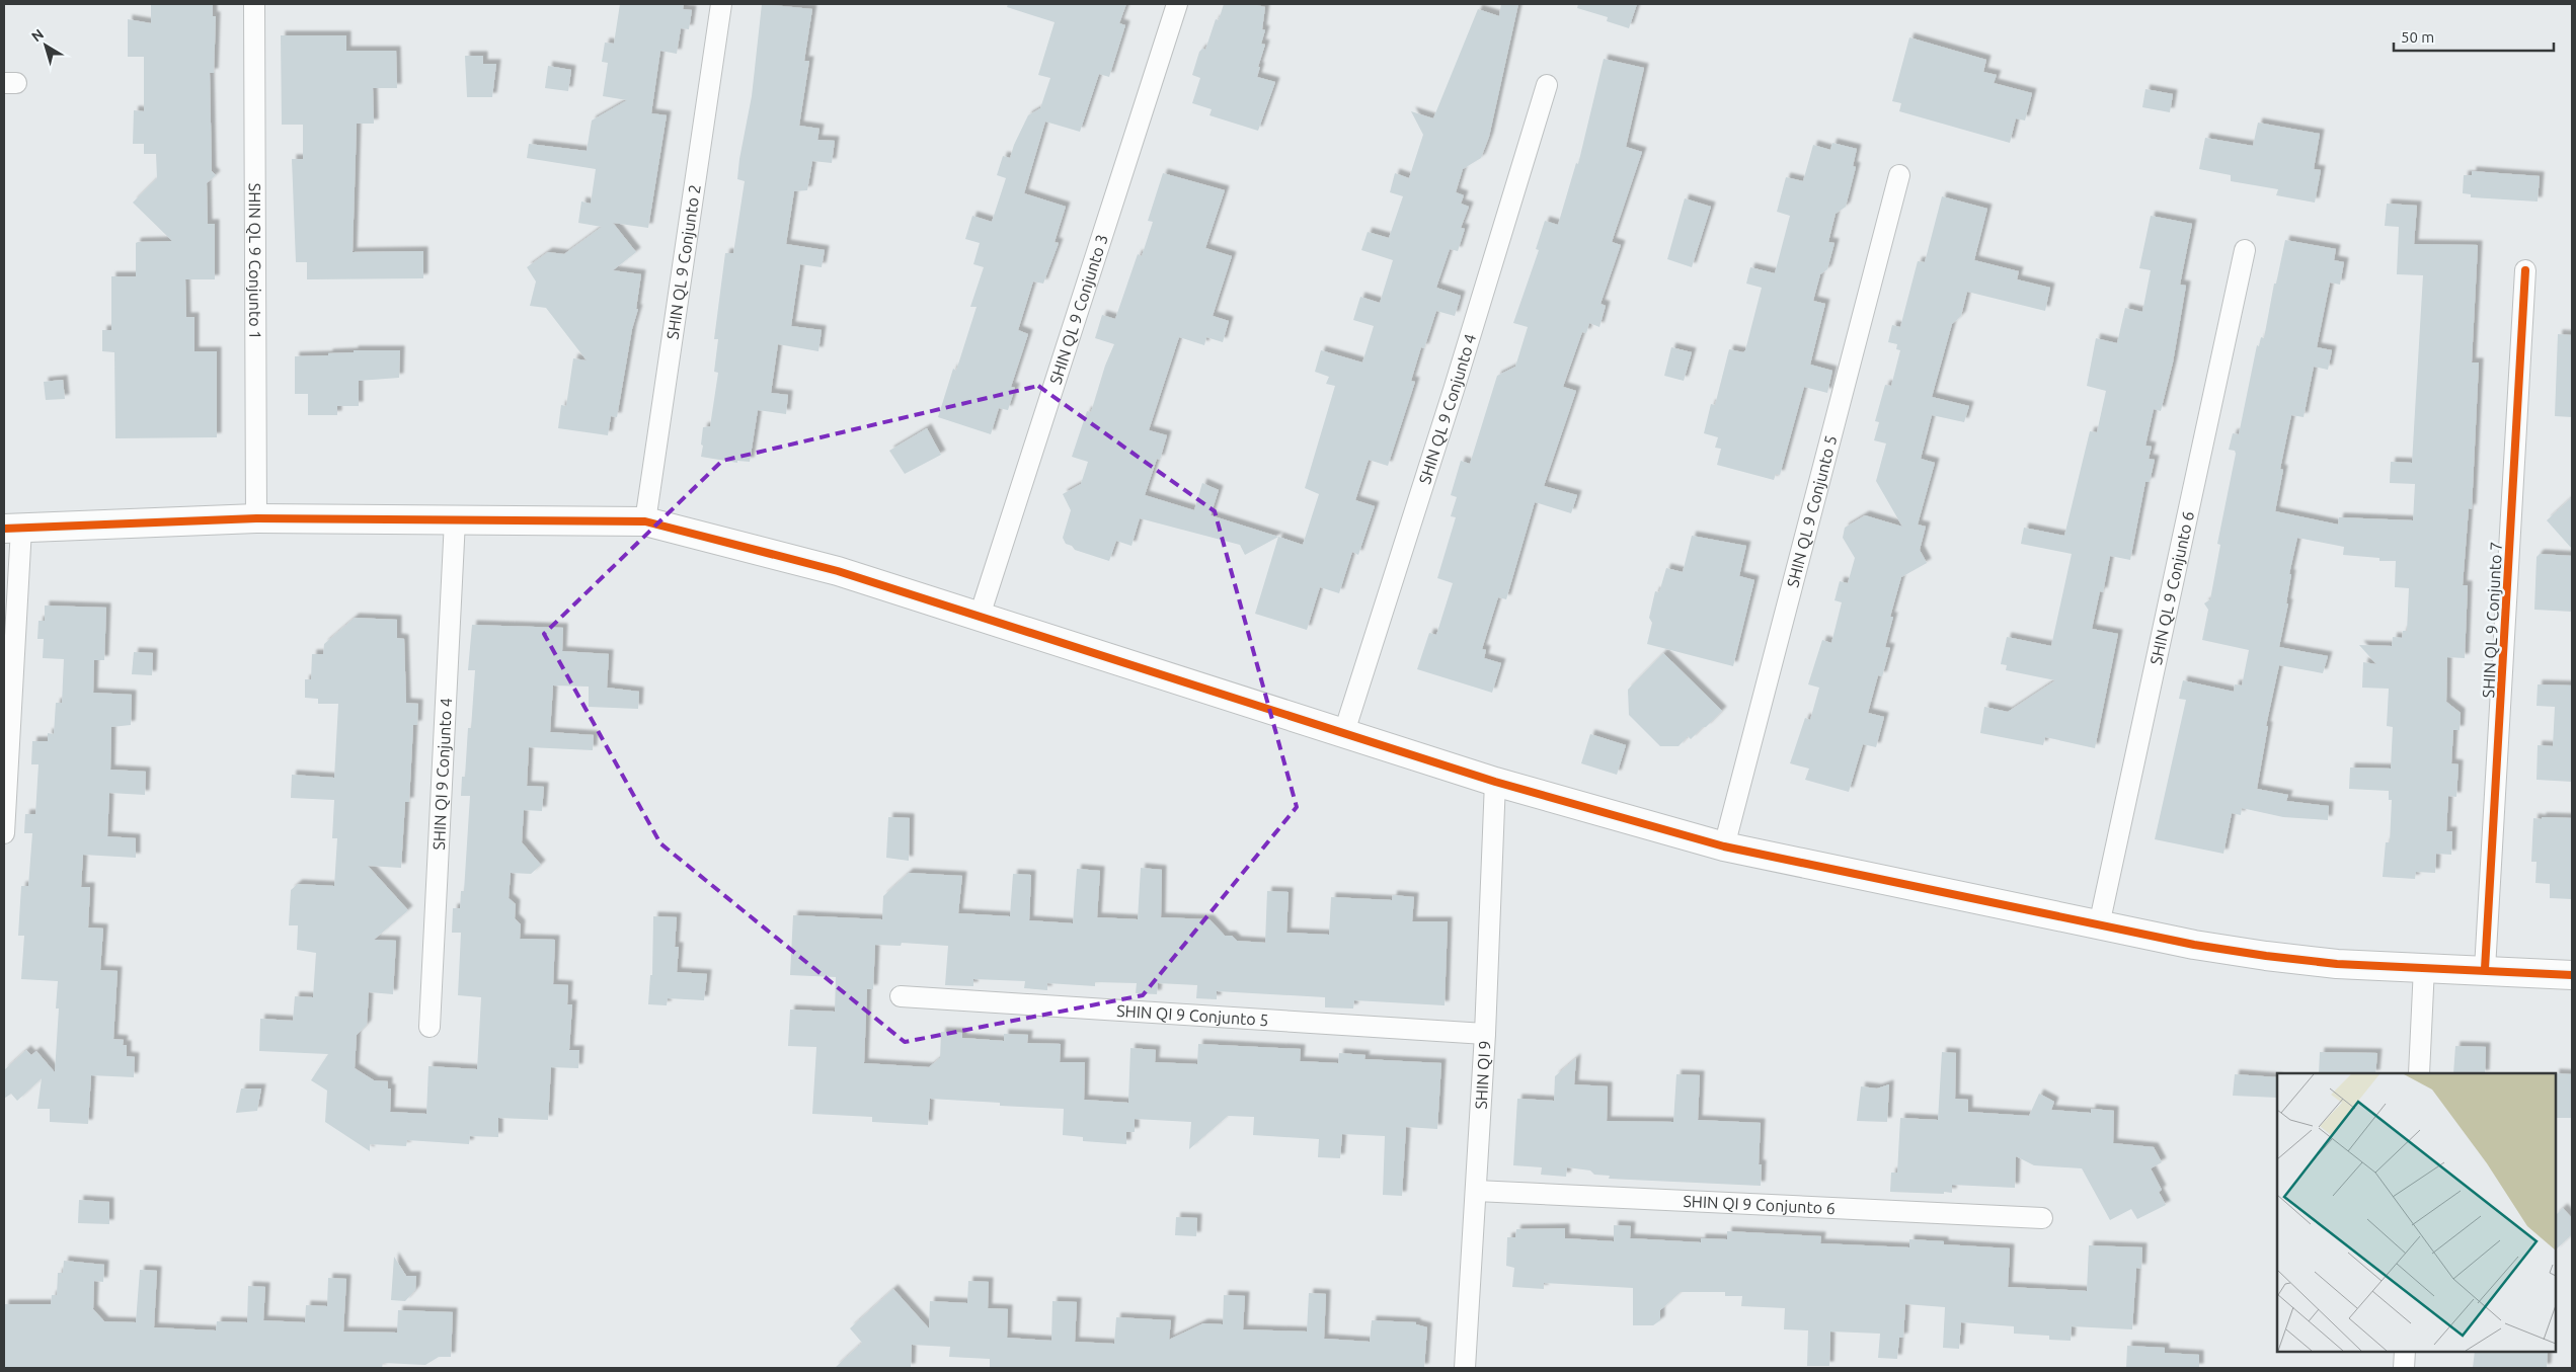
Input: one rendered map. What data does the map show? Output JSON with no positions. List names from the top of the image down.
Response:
{
  "streets": {
    "street": [
      "SHIN QL 9 Conjunto 1",
      "SHIN QL 9 Conjunto 2",
      "SHIN QL 9 Conjunto 3",
      "SHIN QL 9 Conjunto 4",
      "SHIN QL 9 Conjunto 5",
      "SHIN QL 9 Conjunto 6",
      "SHIN QL 9 Conjunto 7",
      "SHIN QI 9 Conjunto 4",
      "SHIN QI 9 Conjunto 5",
      "SHIN QI 9",
      "SHIN QI 9 Conjunto 6"
    ]
  },
  "crossings": [
    ["SHIN QI 9 Conjunto 5", "SHIN QI 9"],
    ["SHIN QI 9", "SHIN QI 9 Conjunto 6"]
  ],
  "scale_bar": "50 m",
  "north": "top left"
}
